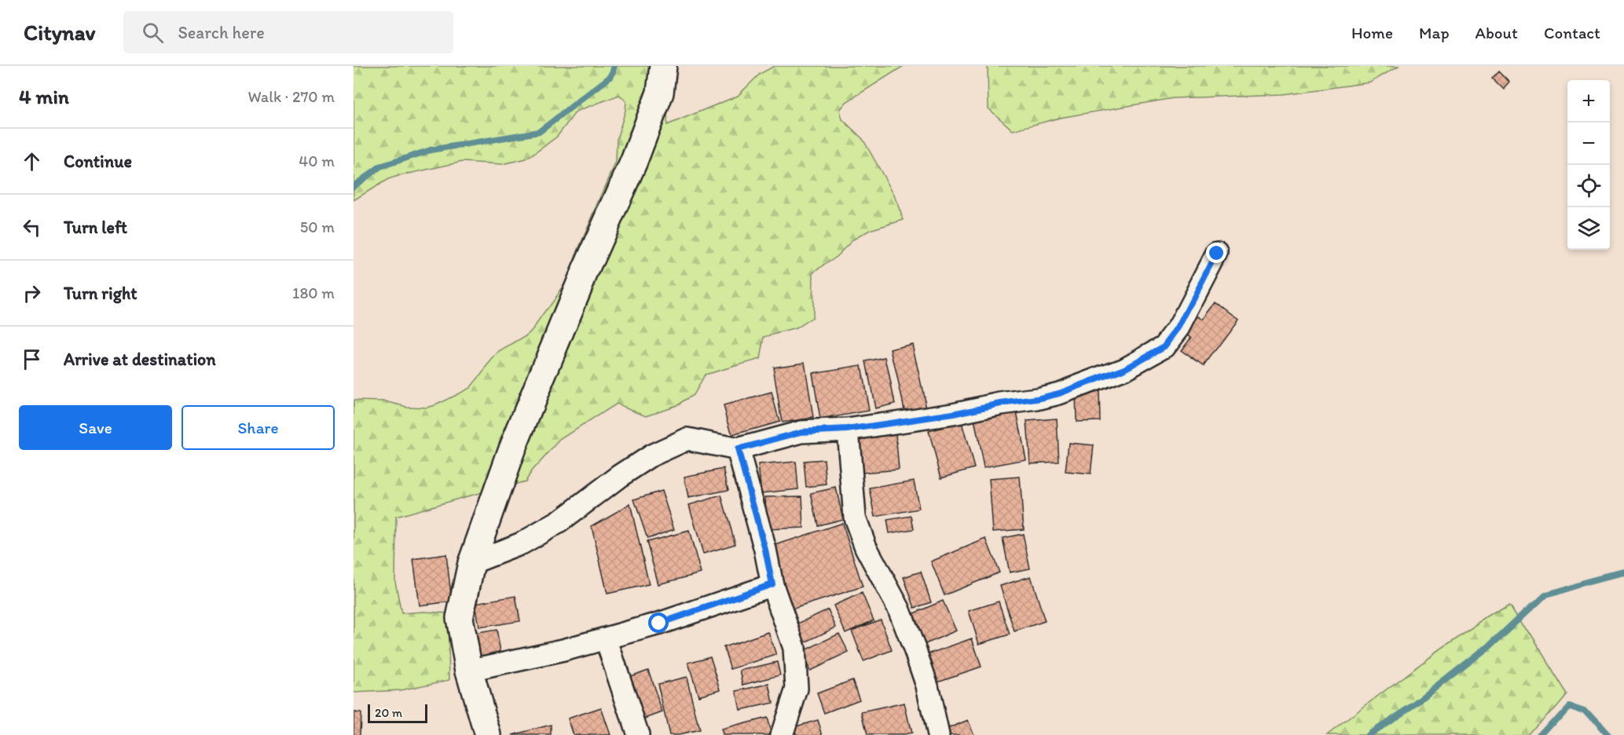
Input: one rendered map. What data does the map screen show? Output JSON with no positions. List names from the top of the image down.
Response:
{
  "scale_bar": "20 m",
  "page": {
    "header": "Citynav",
    "search": "Search here",
    "nav": [
      "Home",
      "Map",
      "About",
      "Contact"
    ],
    "heading": ["4 min", "Walk · 270 m"],
    "map_buttons": ["+", "−"],
    "list": [
      ["Continue", "40 m"],
      ["Turn left", "50 m"],
      ["Turn right", "180 m"],
      "Arrive at destination"
    ],
    "buttons": ["Save", "Share"],
    "scale": "20 m"
  }
}
